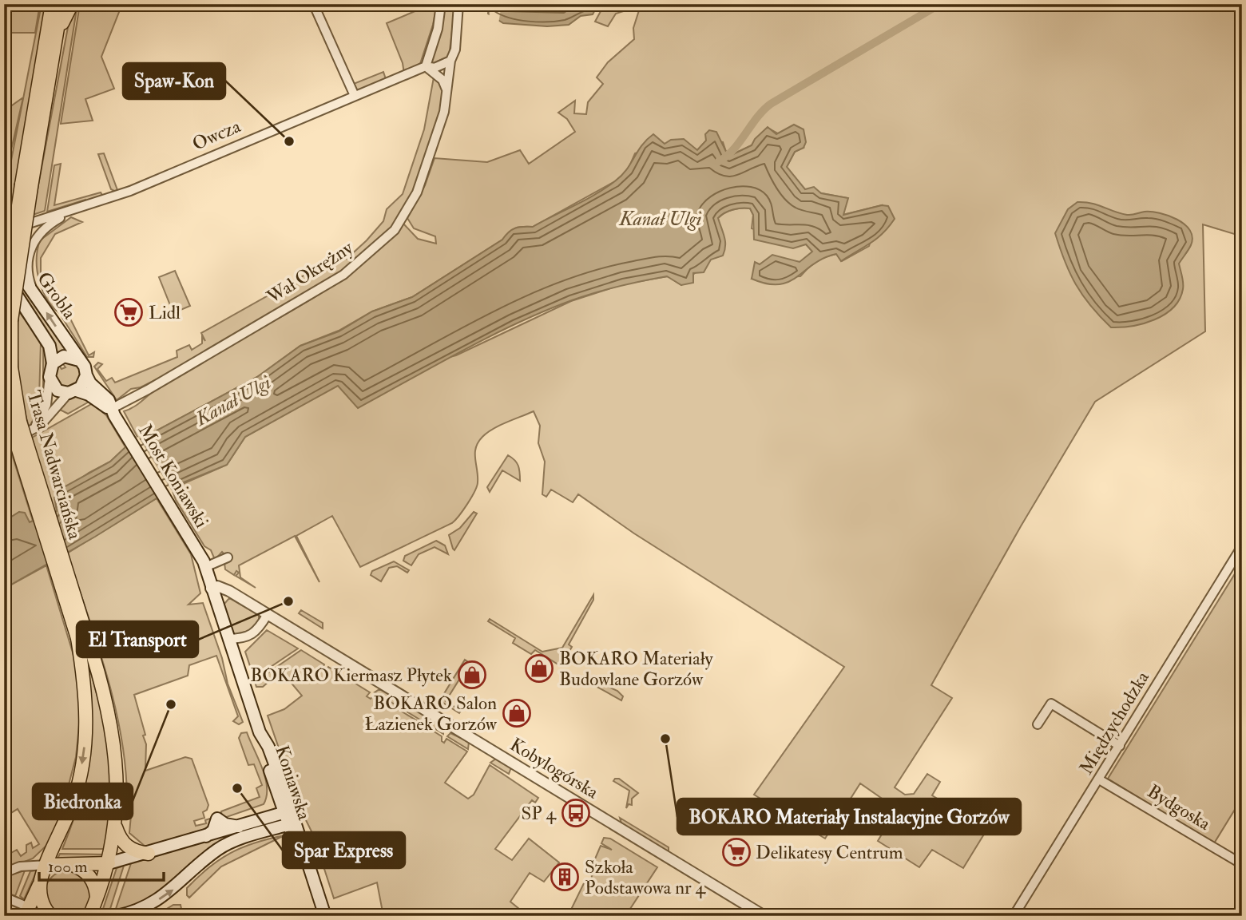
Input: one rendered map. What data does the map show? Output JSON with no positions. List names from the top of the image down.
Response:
{
  "streets": {
    "main road": [
      "Grobla",
      "Trasa Nadwarciańska",
      "Most Koniawski",
      "Koniawska"
    ],
    "street": [
      "Owcza",
      "Wał Okrężny",
      "Międzychodzka",
      "Kobylogórska",
      "Bydgoska"
    ]
  },
  "crossings": [
    ["Owcza", "Grobla"],
    ["Wał Okrężny", "Most Koniawski"],
    ["Most Koniawski", "Koniawska"],
    ["Międzychodzka", "Bydgoska"],
    ["Kobylogórska", "Koniawska"]
  ],
  "water": ["Kanał Ulgi"],
  "places": {
    "other": [
      "Spaw-Kon",
      "El Transport",
      "Biedronka",
      "BOKARO Materiały Instalacyjne Gorzów",
      "Spar Express"
    ],
    "supermarket": ["Lidl", "Delikatesy Centrum"],
    "shop": ["BOKARO Materiały Budowlane Gorzów", "BOKARO Kiermasz Płytek", "BOKARO Salon Łazienek Gorzów"],
    "bus stop": ["SP 4"],
    "building": ["Szkoła Podstawowa nr 4"]
  },
  "scale_bar": "100 m"
}
